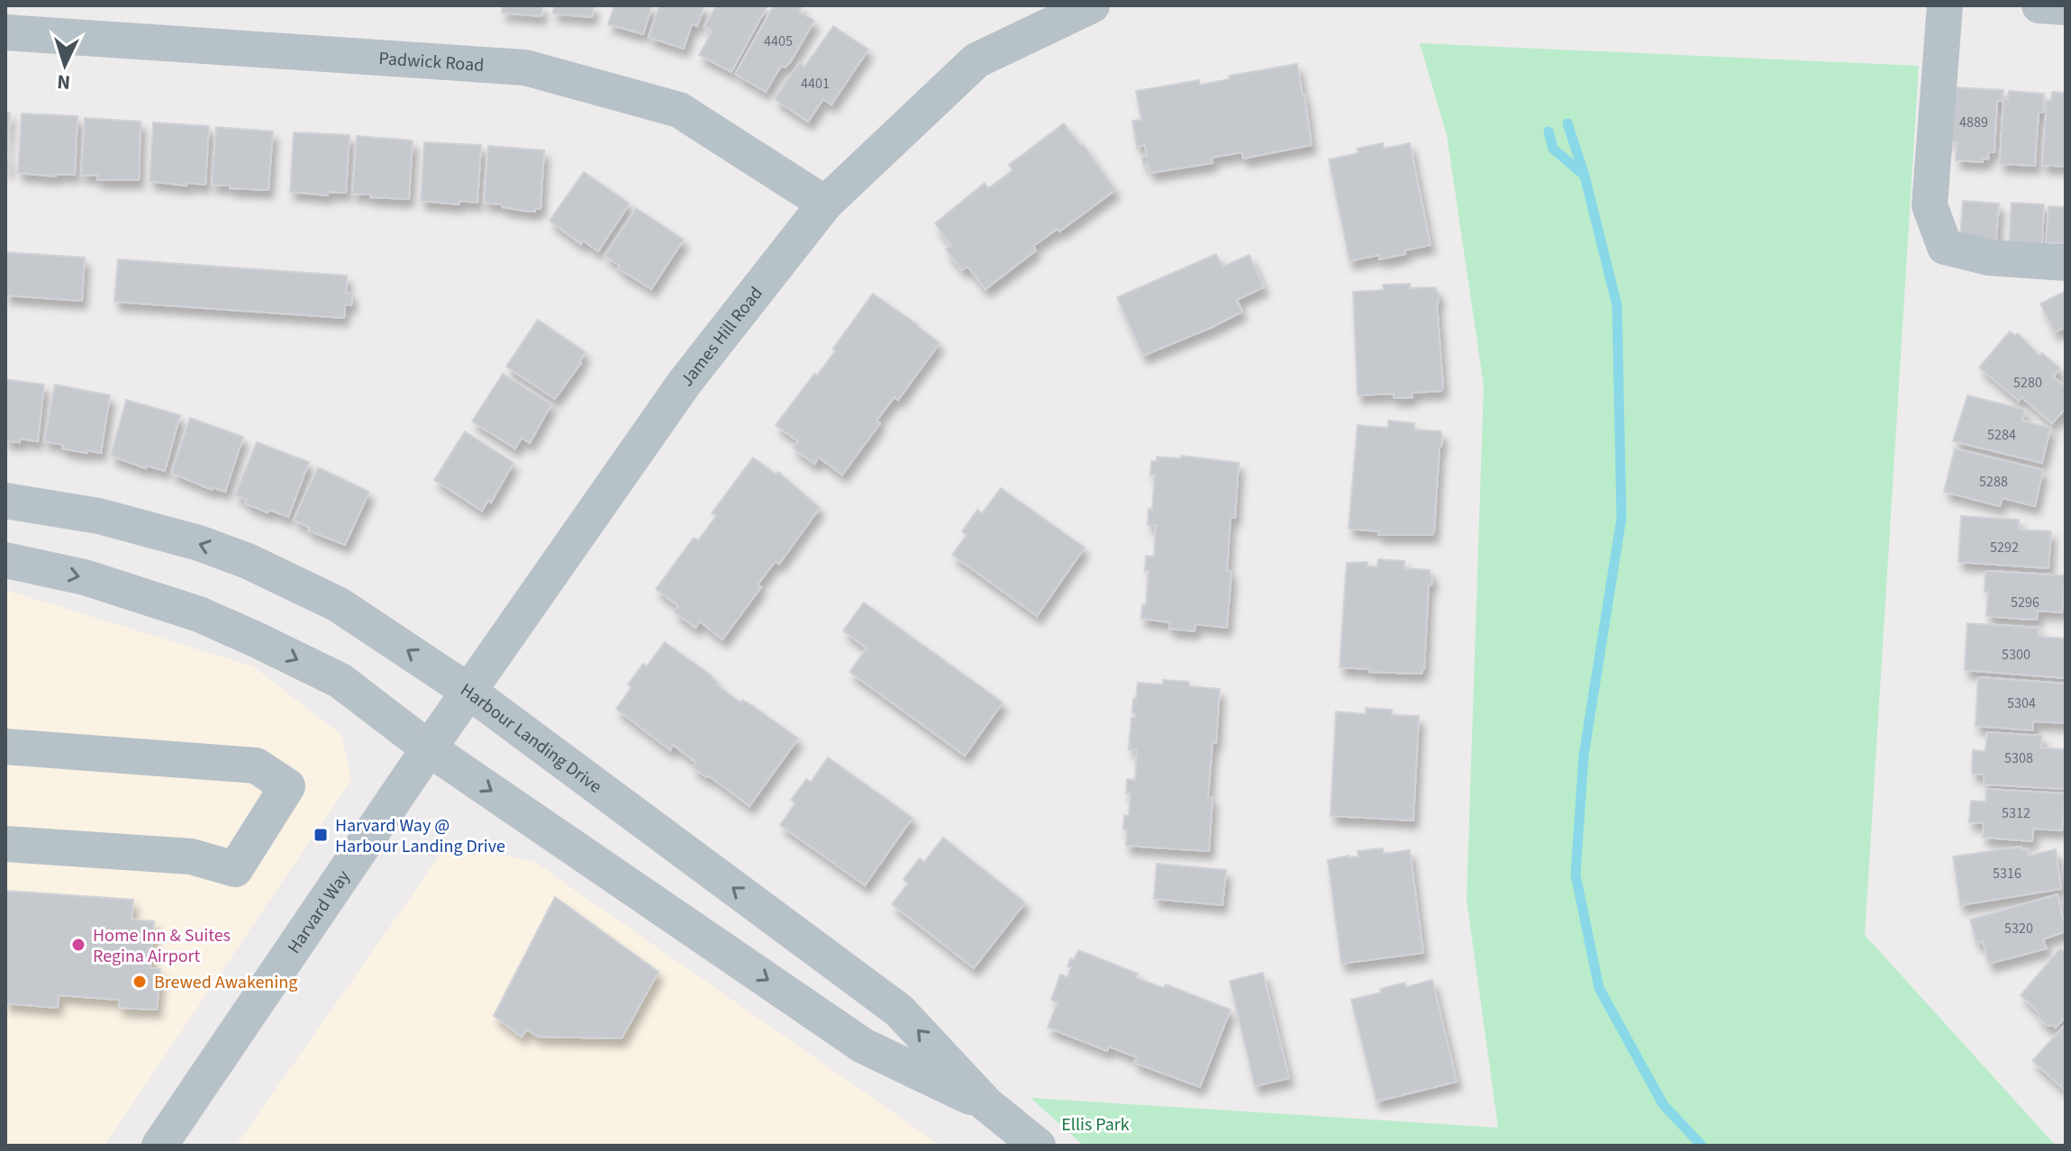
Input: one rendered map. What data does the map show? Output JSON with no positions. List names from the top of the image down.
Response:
{
  "streets": {
    "street": [
      "Padwick Road",
      "James Hill Road",
      "Harbour Landing Drive",
      "Harvard Way"
    ]
  },
  "crossings": [
    ["Padwick Road", "James Hill Road"],
    ["James Hill Road", "Harbour Landing Drive"],
    ["James Hill Road", "Harvard Way"],
    ["Harbour Landing Drive", "Harvard Way"]
  ],
  "parks": ["Ellis Park"],
  "places": {
    "transit": ["Harvard Way @ Harbour Landing Drive"],
    "other": ["Home Inn & Suites Regina Airport", "Brewed Awakening"]
  },
  "house_numbers": [
    "4405",
    "4401",
    "4889",
    "5280",
    "5284",
    "5288",
    "5292",
    "5296",
    "5300",
    "5304",
    "5308",
    "5312",
    "5316",
    "5320"
  ],
  "north": "bottom"
}
